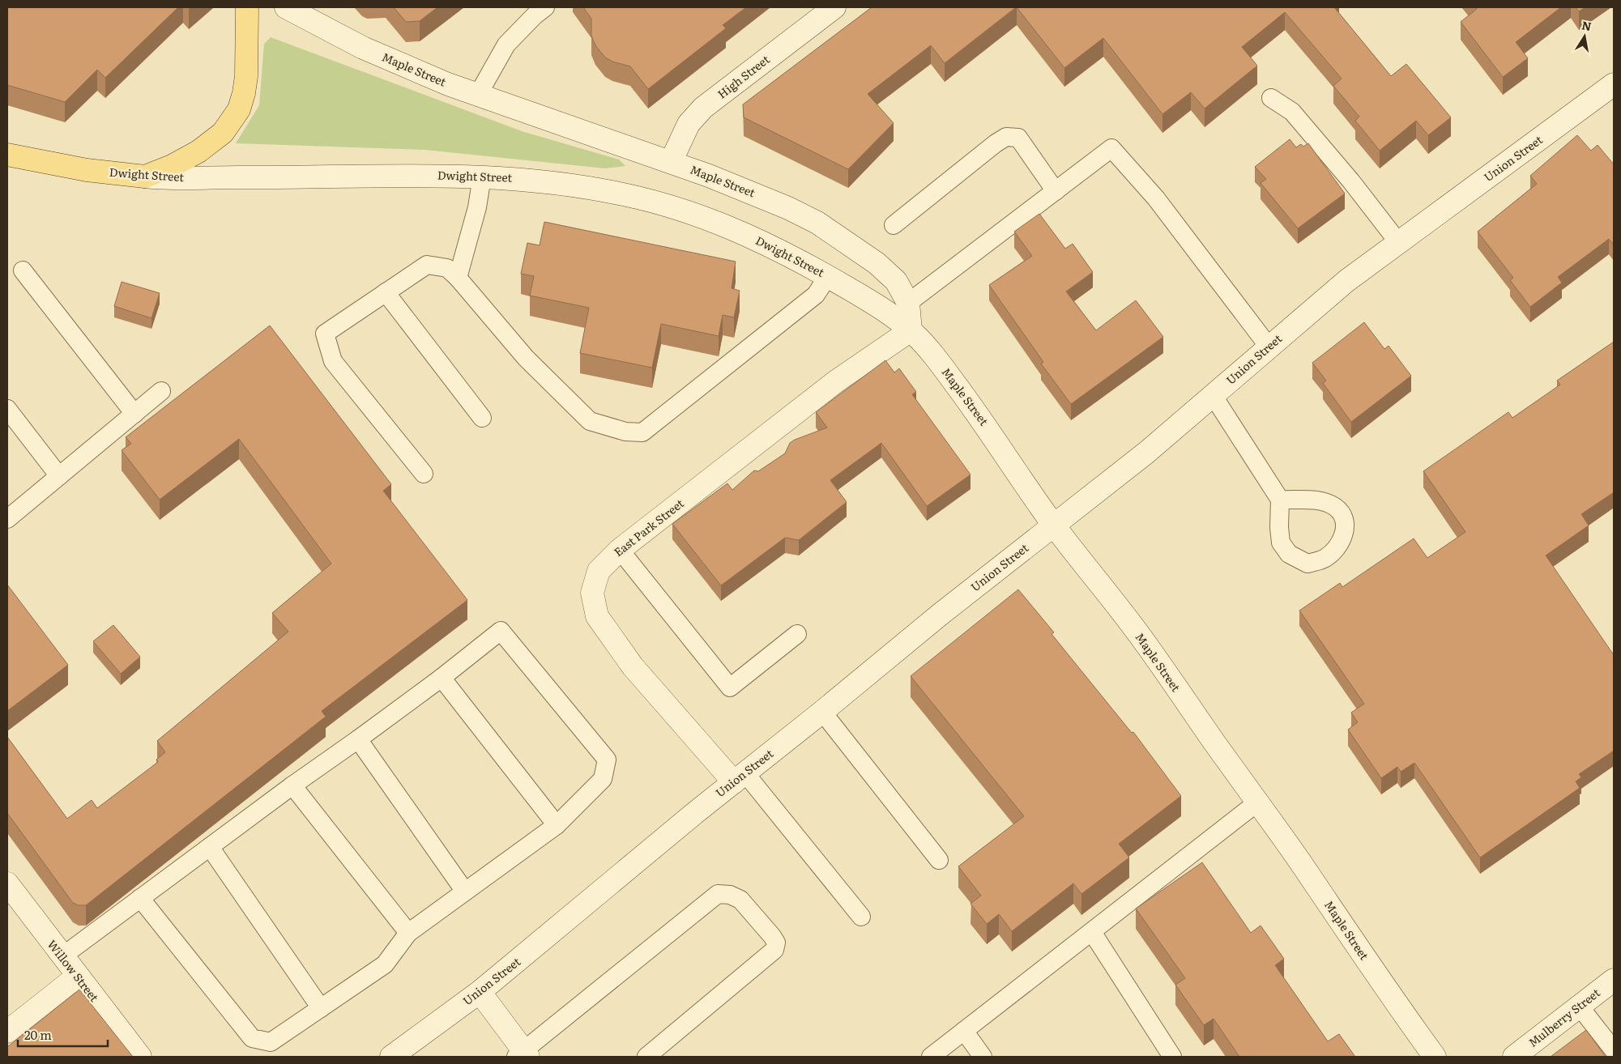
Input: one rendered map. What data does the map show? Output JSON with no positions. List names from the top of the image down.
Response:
{
  "streets": {
    "main road": ["Dwight Street"],
    "street": [
      "Maple Street",
      "High Street",
      "Union Street",
      "East Park Street",
      "Willow Street",
      "Mulberry Street"
    ]
  },
  "crossings": [
    ["Maple Street", "High Street"],
    ["Maple Street", "Union Street"],
    ["Maple Street", "Dwight Street"],
    ["Maple Street", "East Park Street"],
    ["Union Street", "East Park Street"],
    ["Dwight Street", "East Park Street"]
  ],
  "scale_bar": "20 m",
  "north": "top"
}
